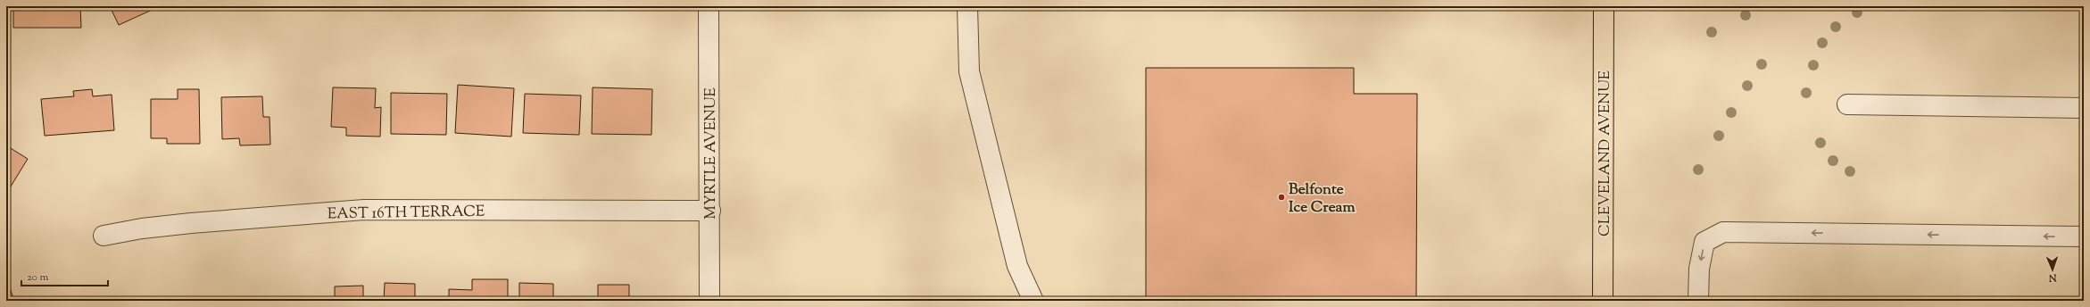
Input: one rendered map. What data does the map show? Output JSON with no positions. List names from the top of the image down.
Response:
{
  "streets": {
    "main road": ["CLEVELAND AVENUE"],
    "street": ["MYRTLE AVENUE", "EAST 16TH TERRACE"]
  },
  "crossings": [
    ["MYRTLE AVENUE", "EAST 16TH TERRACE"]
  ],
  "places": ["Belfonte Ice Cream"],
  "scale_bar": "20 m",
  "north": "bottom"
}
